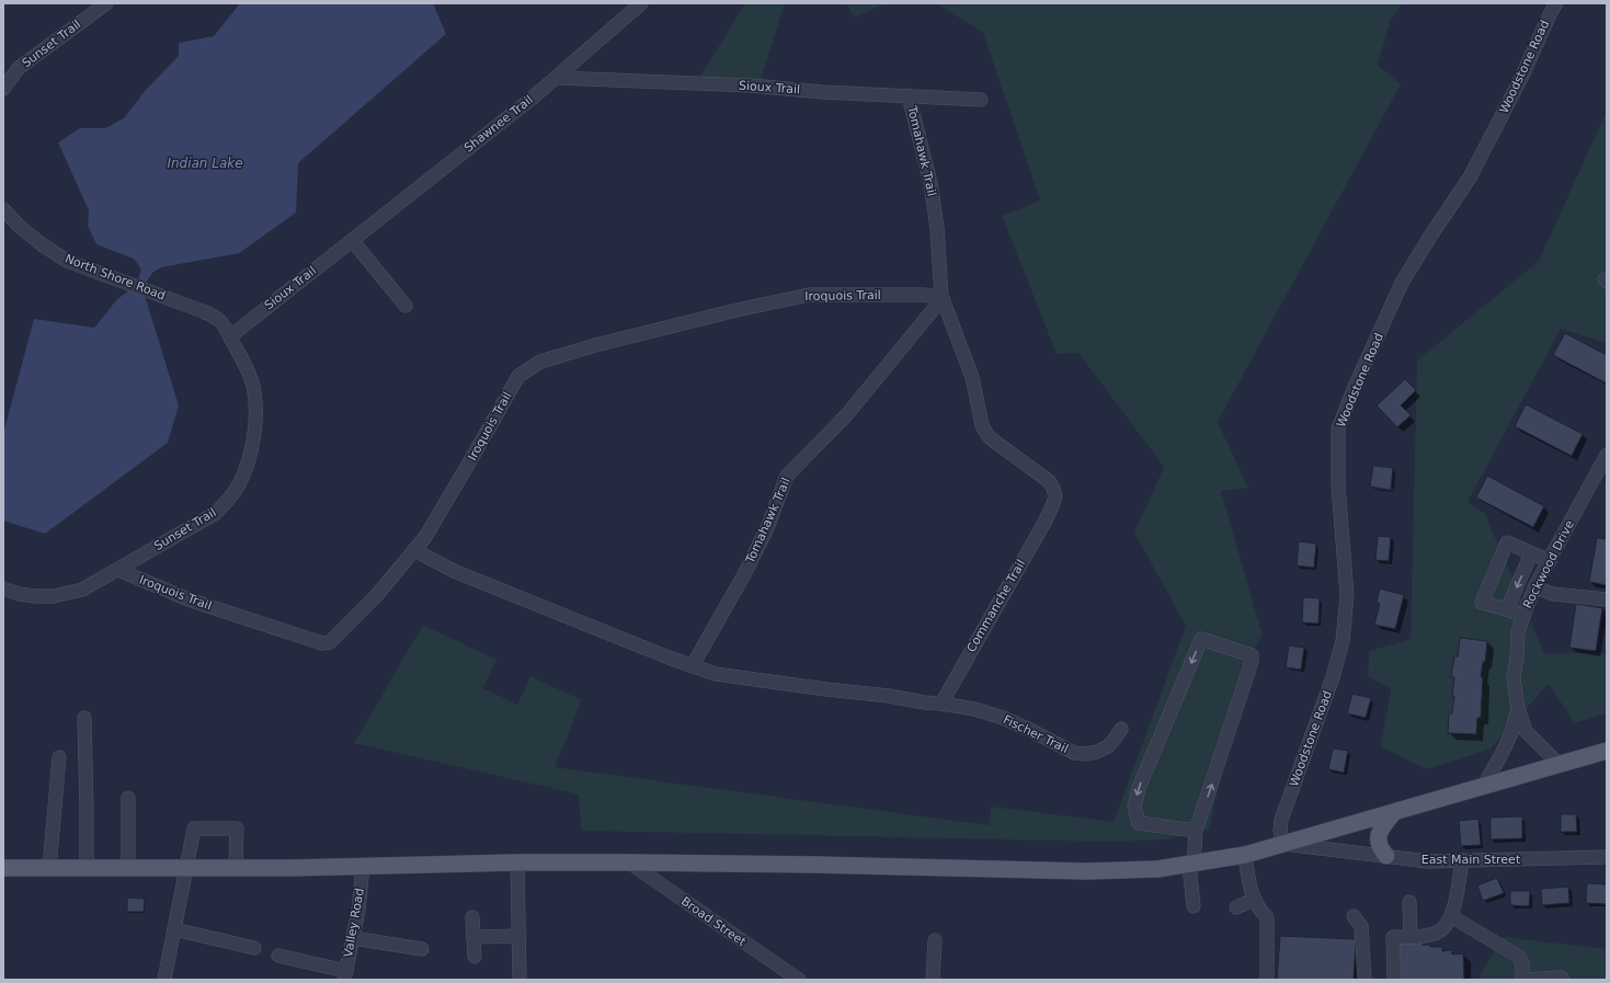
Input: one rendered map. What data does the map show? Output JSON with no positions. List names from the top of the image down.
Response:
{
  "streets": {
    "street": [
      "Sunset Trail",
      "Woodstone Road",
      "Sioux Trail",
      "Shawnee Trail",
      "Tomahawk Trail",
      "North Shore Road",
      "Iroquois Trail",
      "Rockwood Drive",
      "Commanche Trail",
      "Fischer Trail",
      "East Main Street",
      "Broad Street",
      "Valley Road"
    ]
  },
  "crossings": [
    ["Sunset Trail", "Sioux Trail"],
    ["Sunset Trail", "North Shore Road"],
    ["Sunset Trail", "Iroquois Trail"],
    ["Woodstone Road", "East Main Street"],
    ["Sioux Trail", "Shawnee Trail"],
    ["Sioux Trail", "Tomahawk Trail"],
    ["Sioux Trail", "North Shore Road"],
    ["Tomahawk Trail", "Iroquois Trail"],
    ["Tomahawk Trail", "Commanche Trail"],
    ["Iroquois Trail", "Commanche Trail"],
    ["Commanche Trail", "Fischer Trail"]
  ],
  "water": ["Indian Lake"]
}
